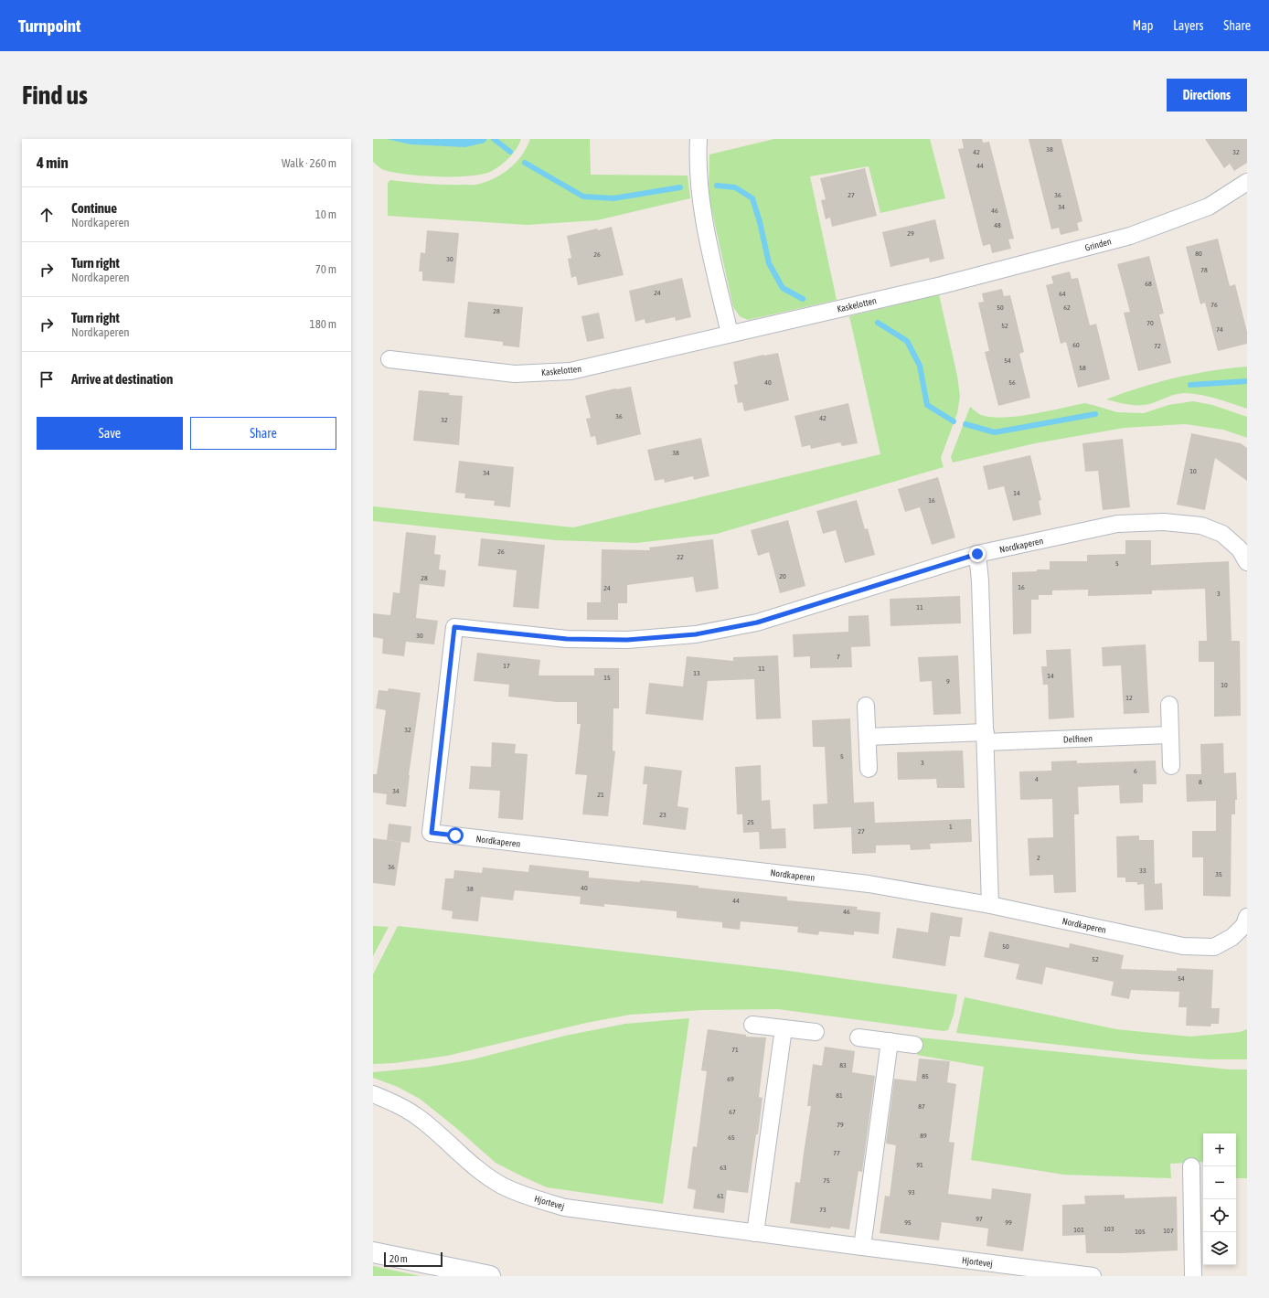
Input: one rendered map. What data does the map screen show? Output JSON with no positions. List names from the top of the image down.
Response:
{
  "streets": {
    "street": [
      "Grinden",
      "Kaskelotten",
      "Nordkaperen",
      "Delfinen",
      "Hjortevej"
    ]
  },
  "crossings": [
    ["Grinden", "Kaskelotten"]
  ],
  "house_numbers": [
    "38",
    "42",
    "32",
    "44",
    "27",
    "36",
    "34",
    "46",
    "48",
    "29",
    "80",
    "26",
    "30",
    "78",
    "68",
    "24",
    "64",
    "76",
    "50",
    "62",
    "28",
    "70",
    "52",
    "74",
    "60",
    "72",
    "54",
    "58",
    "40",
    "56",
    "36",
    "42",
    "32",
    "38",
    "10",
    "34",
    "14",
    "16",
    "26",
    "22",
    "5",
    "20",
    "28",
    "16",
    "24",
    "3",
    "11",
    "30",
    "7",
    "17",
    "11",
    "13",
    "14",
    "15",
    "9",
    "10",
    "12",
    "32",
    "5",
    "3",
    "6",
    "4",
    "8",
    "34",
    "21",
    "23",
    "25",
    "1",
    "27",
    "2",
    "36",
    "33",
    "35",
    "40",
    "38",
    "44",
    "46",
    "50",
    "52",
    "54",
    "71",
    "83",
    "85",
    "69",
    "81",
    "87",
    "67",
    "79",
    "89",
    "65",
    "77",
    "91",
    "63",
    "75",
    "93",
    "61",
    "73",
    "97",
    "95",
    "99",
    "103",
    "101",
    "107",
    "105"
  ],
  "scale_bar": "20 m",
  "page": {
    "header": "Turnpoint",
    "nav": ["Map", "Layers", "Share"],
    "buttons": [
      "Directions",
      ["Save", "Share"]
    ],
    "title": "Find us",
    "heading": ["4 min", "Walk · 260 m"],
    "list": [
      ["Continue", "Nordkaperen", "10 m"],
      ["Turn right", "Nordkaperen", "70 m"],
      ["Turn right", "Nordkaperen", "180 m"],
      "Arrive at destination"
    ],
    "map_buttons": ["+", "−"],
    "scale": "20 m"
  }
}
